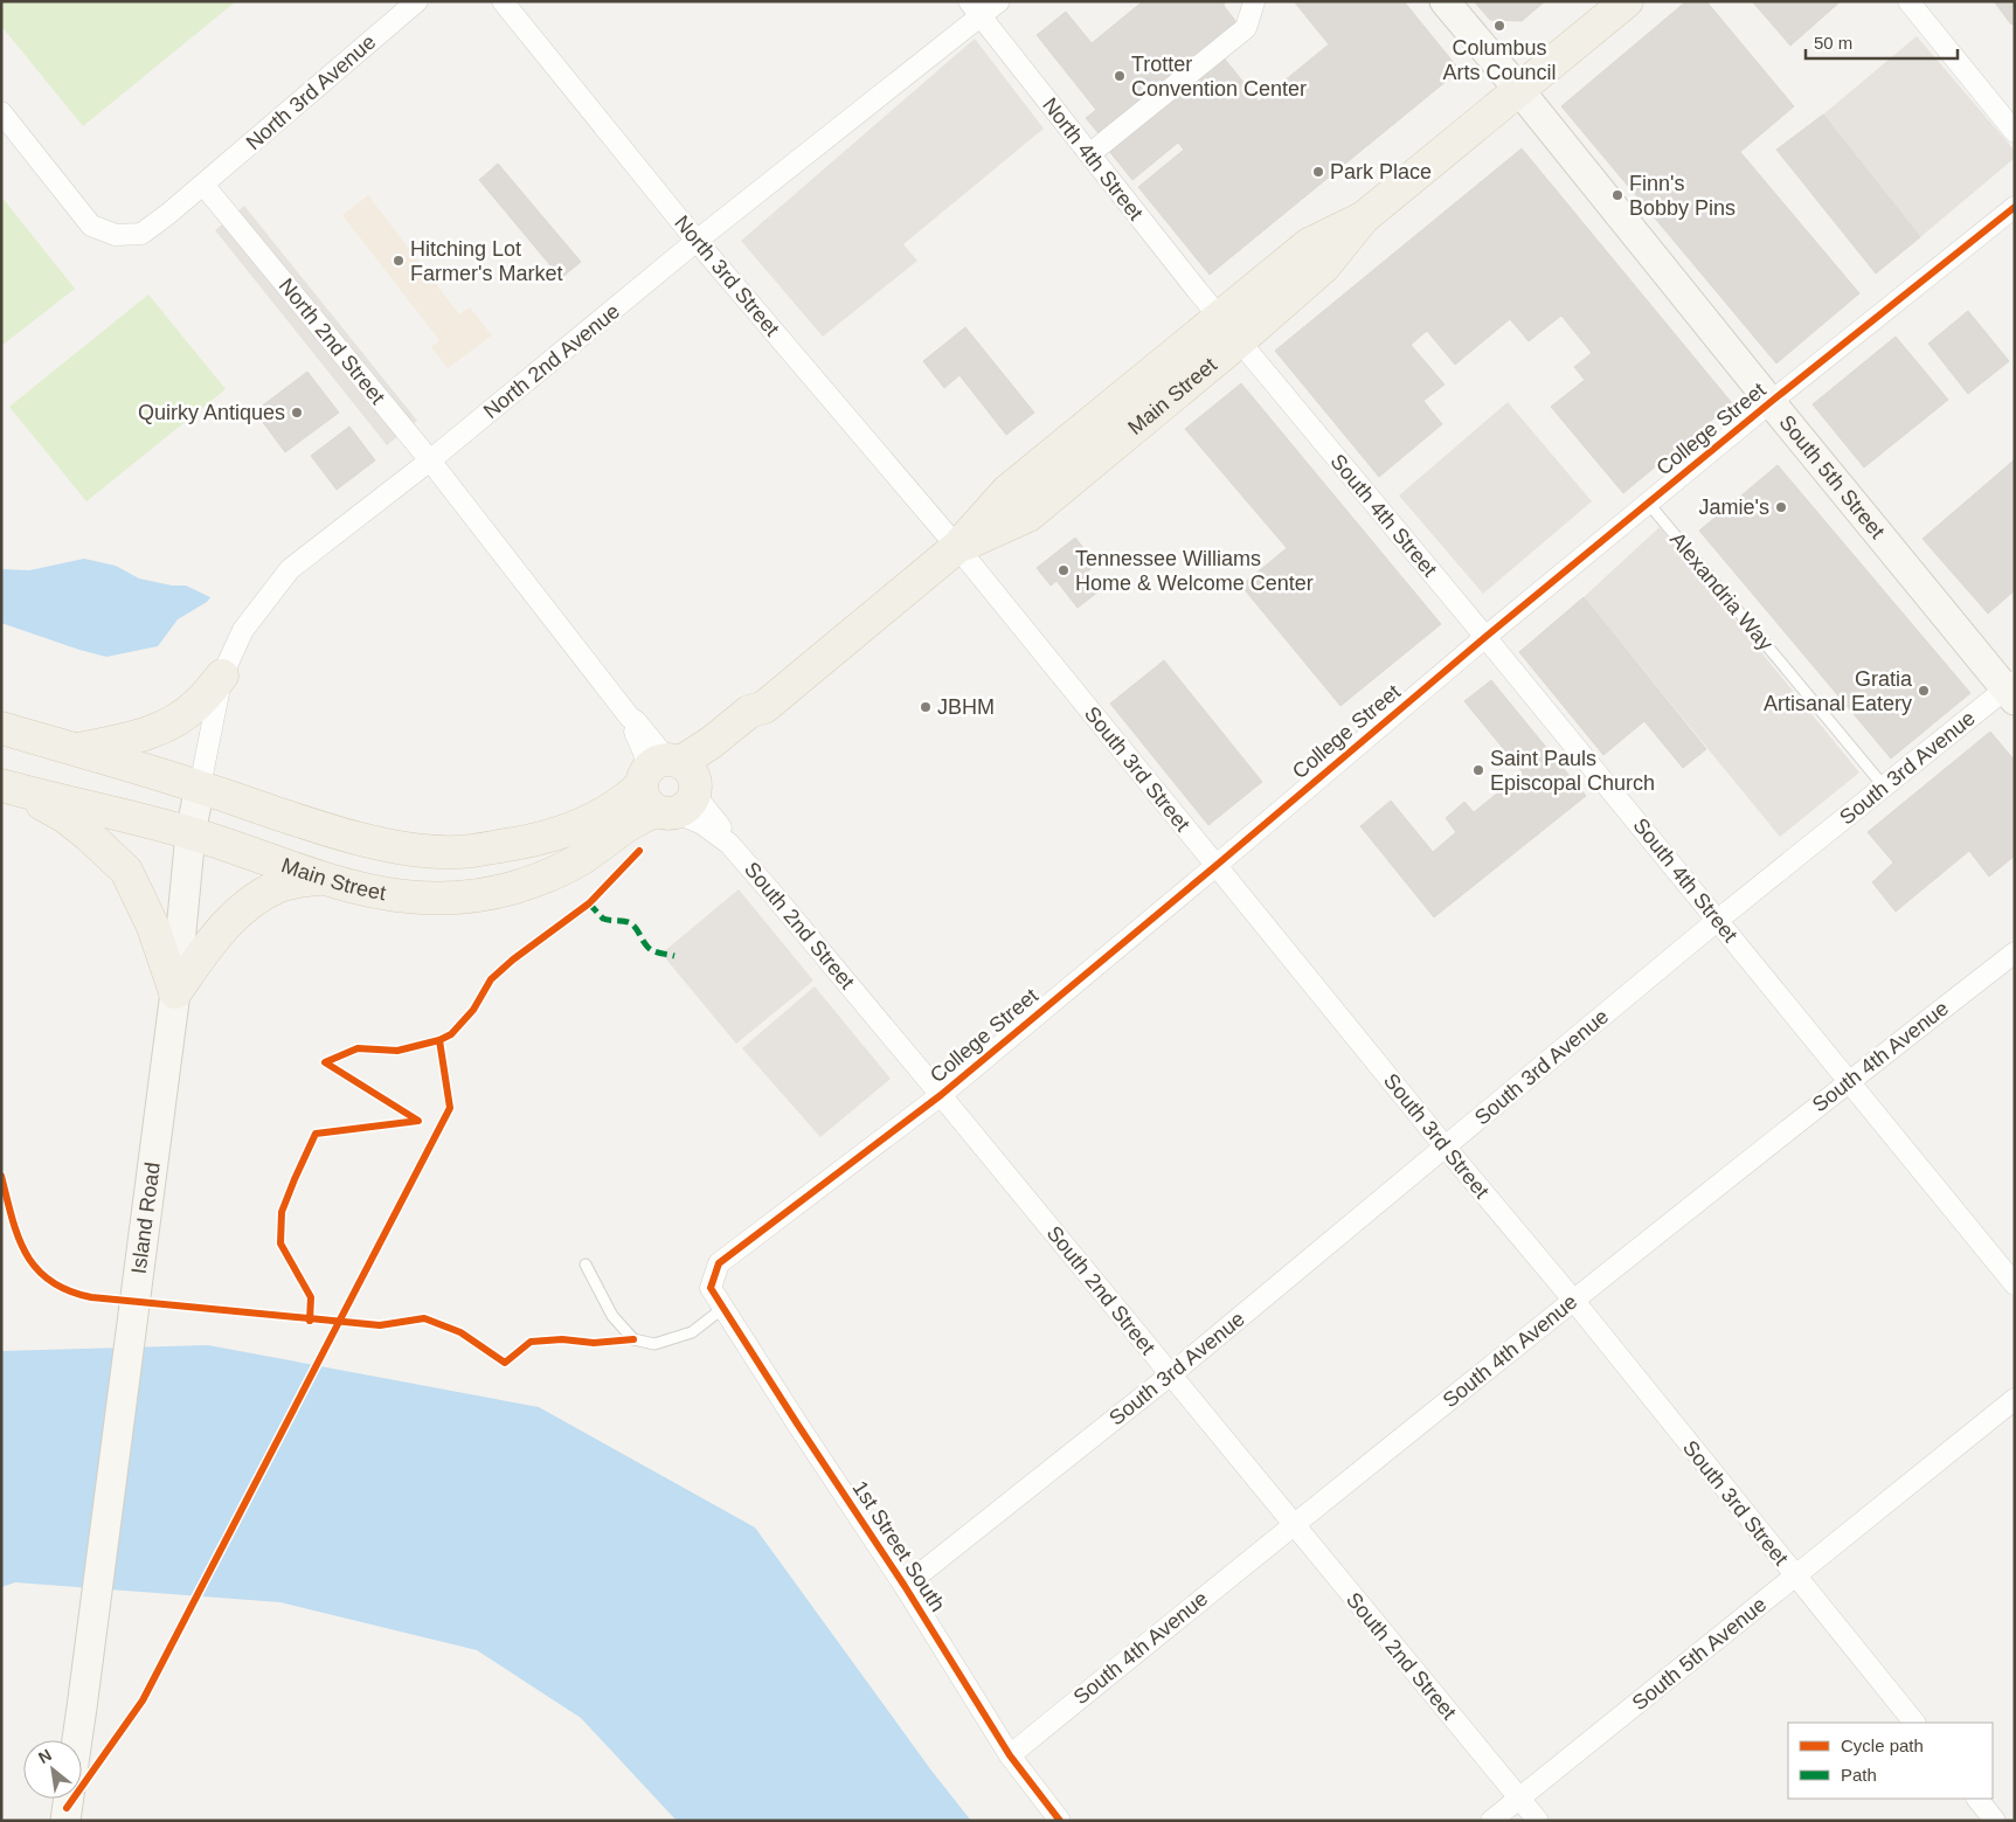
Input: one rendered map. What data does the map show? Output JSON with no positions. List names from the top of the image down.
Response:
{
  "streets": {
    "main road": ["Main Street"],
    "street": [
      "North 3rd Avenue",
      "North 4th Street",
      "North 3rd Street",
      "North 2nd Street",
      "North 2nd Avenue",
      "College Street",
      "South 5th Street",
      "South 4th Street",
      "South 3rd Avenue",
      "South 3rd Street",
      "South 2nd Street",
      "South 4th Avenue",
      "Island Road",
      "1st Street South",
      "South 5th Avenue"
    ],
    "lane": ["Alexandria Way"]
  },
  "crossings": [
    ["North 3rd Avenue", "North 2nd Street"],
    ["North 4th Street", "North 2nd Avenue"],
    ["North 4th Street", "Main Street"],
    ["North 4th Street", "South 4th Street"],
    ["North 3rd Street", "North 2nd Avenue"],
    ["North 3rd Street", "Main Street"],
    ["North 3rd Street", "South 3rd Street"],
    ["North 2nd Street", "North 2nd Avenue"],
    ["North 2nd Street", "Main Street"],
    ["North 2nd Street", "South 2nd Street"],
    ["North 2nd Avenue", "Main Street"],
    ["North 2nd Avenue", "Island Road"],
    ["Main Street", "South 5th Street"],
    ["Main Street", "South 4th Street"],
    ["Main Street", "South 3rd Street"],
    ["Main Street", "South 2nd Street"],
    ["Main Street", "Island Road"],
    ["College Street", "South 5th Street"],
    ["College Street", "South 4th Street"],
    ["College Street", "Alexandria Way"],
    ["College Street", "South 3rd Street"],
    ["College Street", "South 2nd Street"],
    ["College Street", "1st Street South"],
    ["South 5th Street", "South 3rd Avenue"],
    ["South 4th Street", "South 3rd Avenue"],
    ["South 4th Street", "South 4th Avenue"],
    ["Alexandria Way", "South 3rd Avenue"],
    ["South 3rd Avenue", "South 3rd Street"],
    ["South 3rd Avenue", "South 2nd Street"],
    ["South 3rd Avenue", "1st Street South"],
    ["South 3rd Street", "South 4th Avenue"],
    ["South 3rd Street", "South 5th Avenue"],
    ["South 2nd Street", "South 4th Avenue"],
    ["South 2nd Street", "South 5th Avenue"],
    ["South 4th Avenue", "1st Street South"]
  ],
  "places": [
    "Columbus Arts Council",
    "Trotter Convention Center",
    "Park Place",
    "Finn's Bobby Pins",
    "Hitching Lot Farmer's Market",
    "Quirky Antiques",
    "Jamie's",
    "Tennessee Williams Home & Welcome Center",
    "Gratia Artisanal Eatery",
    "JBHM",
    "Saint Pauls Episcopal Church"
  ],
  "legend": ["Cycle path", "Path"],
  "scale_bar": "50 m",
  "north": "top left"
}
